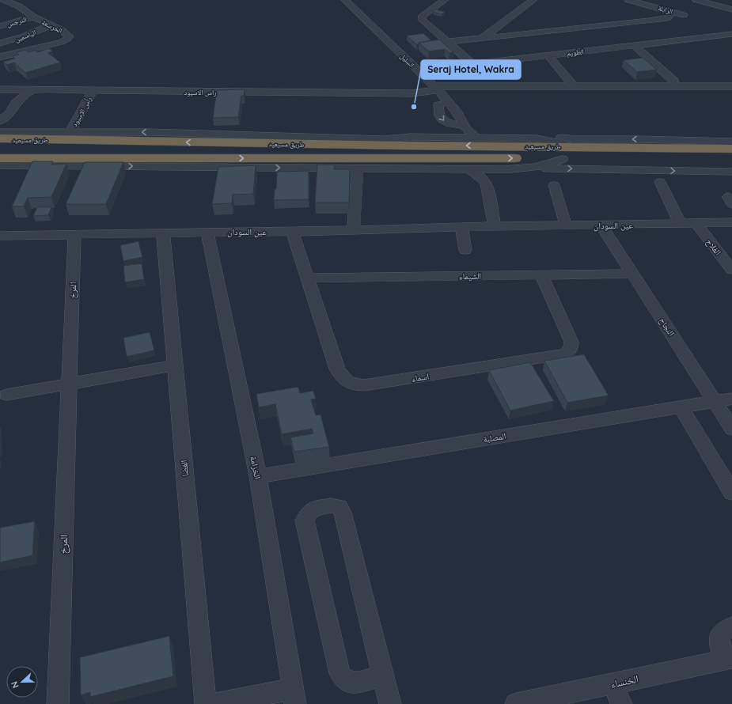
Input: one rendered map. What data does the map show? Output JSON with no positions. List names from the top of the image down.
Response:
{
  "streets": {
    "highway": ["طريق مسيعيد"],
    "street": [
      "الرابلة",
      "النرجس",
      "الخرسعة",
      "الياسمين",
      "الطويم",
      "السليل",
      "راس الاسيود",
      "رأس الإسيود",
      "عين السودان",
      "الفلاح",
      "الشيماء",
      "المرخ",
      "النجاح",
      "اسماء",
      "المصلبة",
      "الخزامة",
      "الغضا",
      "الخنساء"
    ]
  },
  "crossings": [
    ["النرجس", "الخرسعة"],
    ["الخرسعة", "الياسمين"],
    ["الطويم", "السليل"],
    ["السليل", "راس الاسيود"],
    ["السليل", "طريق مسيعيد"],
    ["راس الاسيود", "رأس الإسيود"],
    ["رأس الإسيود", "طريق مسيعيد"],
    ["عين السودان", "الفلاح"],
    ["عين السودان", "المرخ"],
    ["عين السودان", "النجاح"],
    ["عين السودان", "اسماء"],
    ["عين السودان", "الخزامة"],
    ["عين السودان", "الغضا"],
    ["الشيماء", "النجاح"],
    ["الشيماء", "اسماء"],
    ["النجاح", "المصلبة"],
    ["المصلبة", "الخزامة"]
  ],
  "places": ["Seraj Hotel, Wakra"],
  "north": "left"
}
